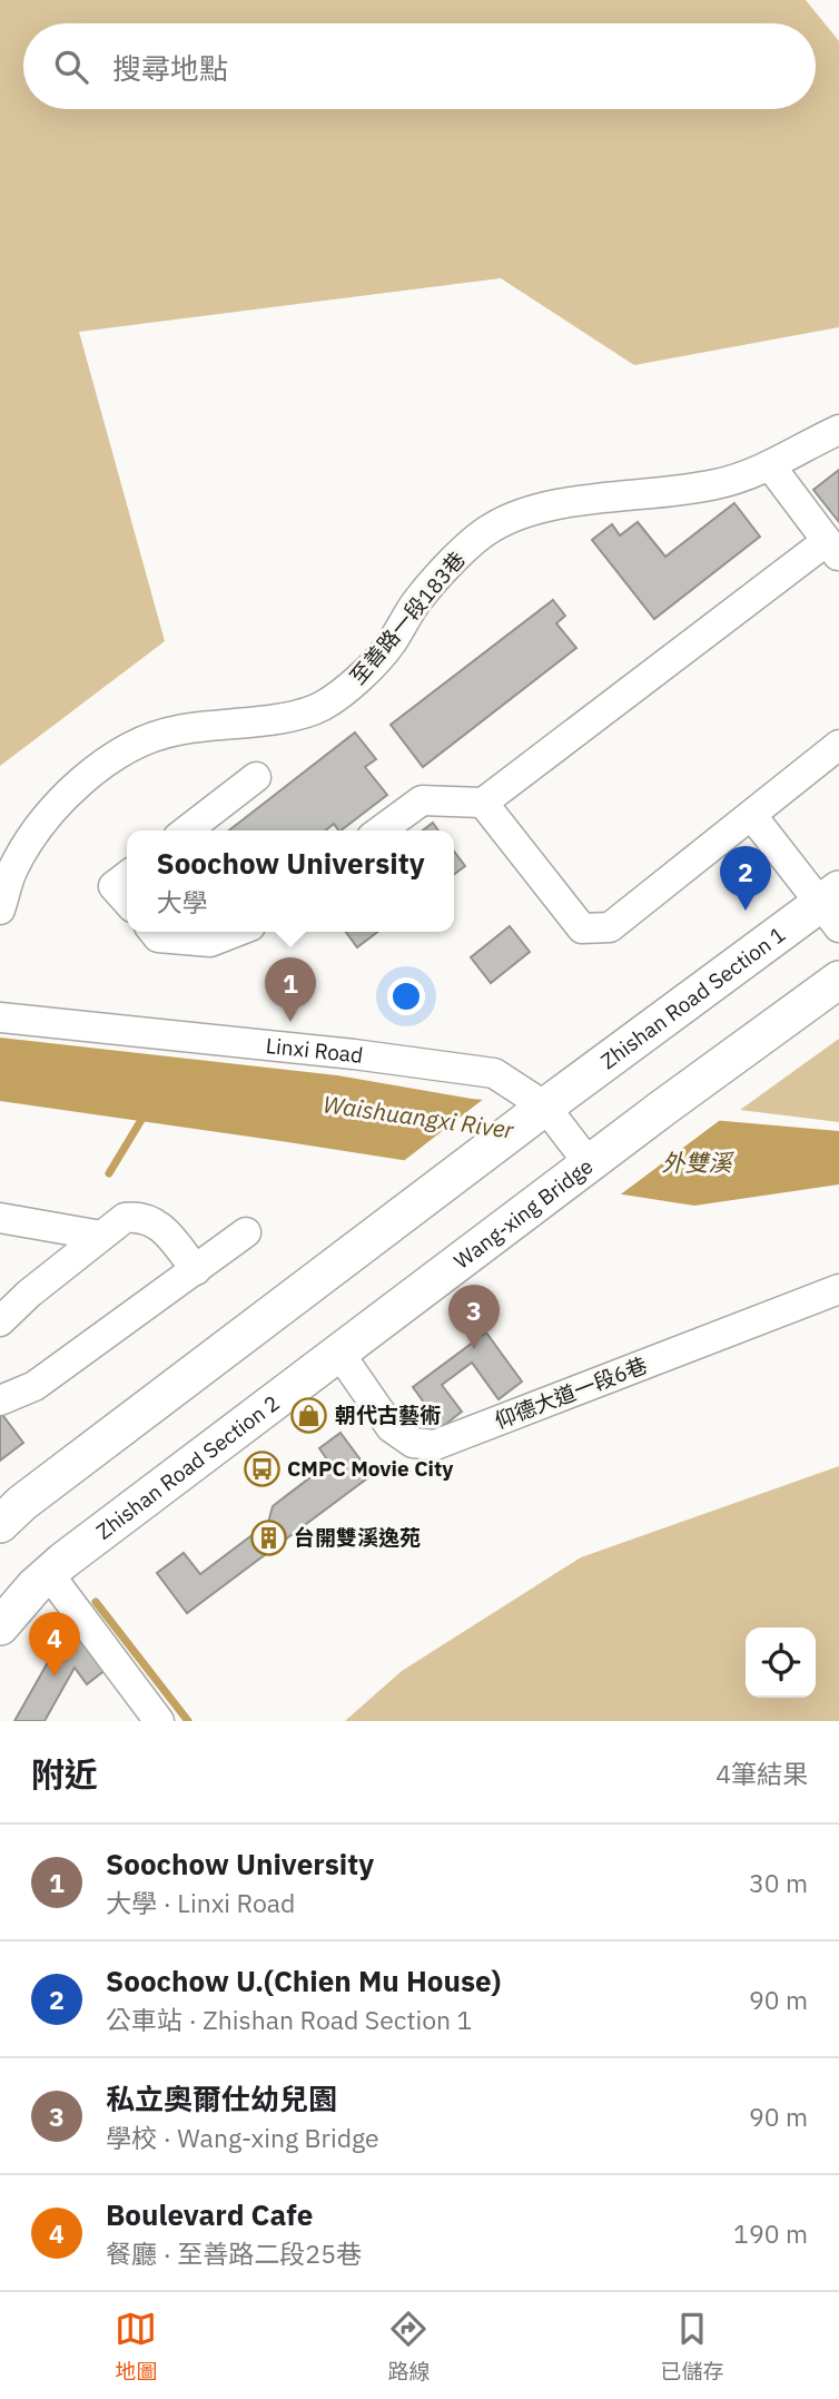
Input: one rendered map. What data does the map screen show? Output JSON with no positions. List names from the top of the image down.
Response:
{
  "streets": {
    "main road": ["Zhishan Road Section 1", "Wang-xing Bridge", "Zhishan Road Section 2"],
    "street": ["至善路一段183巷", "Linxi Road", "仰德大道一段6巷"]
  },
  "crossings": [
    ["Zhishan Road Section 1", "Linxi Road"],
    ["Linxi Road", "Wang-xing Bridge"],
    ["Wang-xing Bridge", "Zhishan Road Section 2"],
    ["仰德大道一段6巷", "Zhishan Road Section 2"]
  ],
  "water": ["Waishuangxi River", "外雙溪"],
  "places": {
    "shop": ["朝代古藝術"],
    "bus stop": ["CMPC Movie City"],
    "building": ["台開雙溪逸苑"]
  },
  "page": {
    "search": "搜尋地點",
    "popup": ["Soochow University", "大學"],
    "pins": [
      "2",
      "1",
      "3",
      "4"
    ],
    "heading": ["附近", "4筆結果"],
    "list": [
      {
        "mark": "1",
        "name": "Soochow University",
        "note": "大學 · Linxi Road",
        "value": "30 m"
      },
      {
        "mark": "2",
        "name": "Soochow U.(Chien Mu House)",
        "note": "公車站 · Zhishan Road Section 1",
        "value": "90 m"
      },
      {
        "mark": "3",
        "name": "私立奧爾仕幼兒園",
        "note": "學校 · Wang-xing Bridge",
        "value": "90 m"
      },
      {
        "mark": "4",
        "name": "Boulevard Cafe",
        "note": "餐廳 · 至善路二段25巷",
        "value": "190 m"
      }
    ],
    "nav": ["地圖", "路線", "已儲存"]
  }
}
